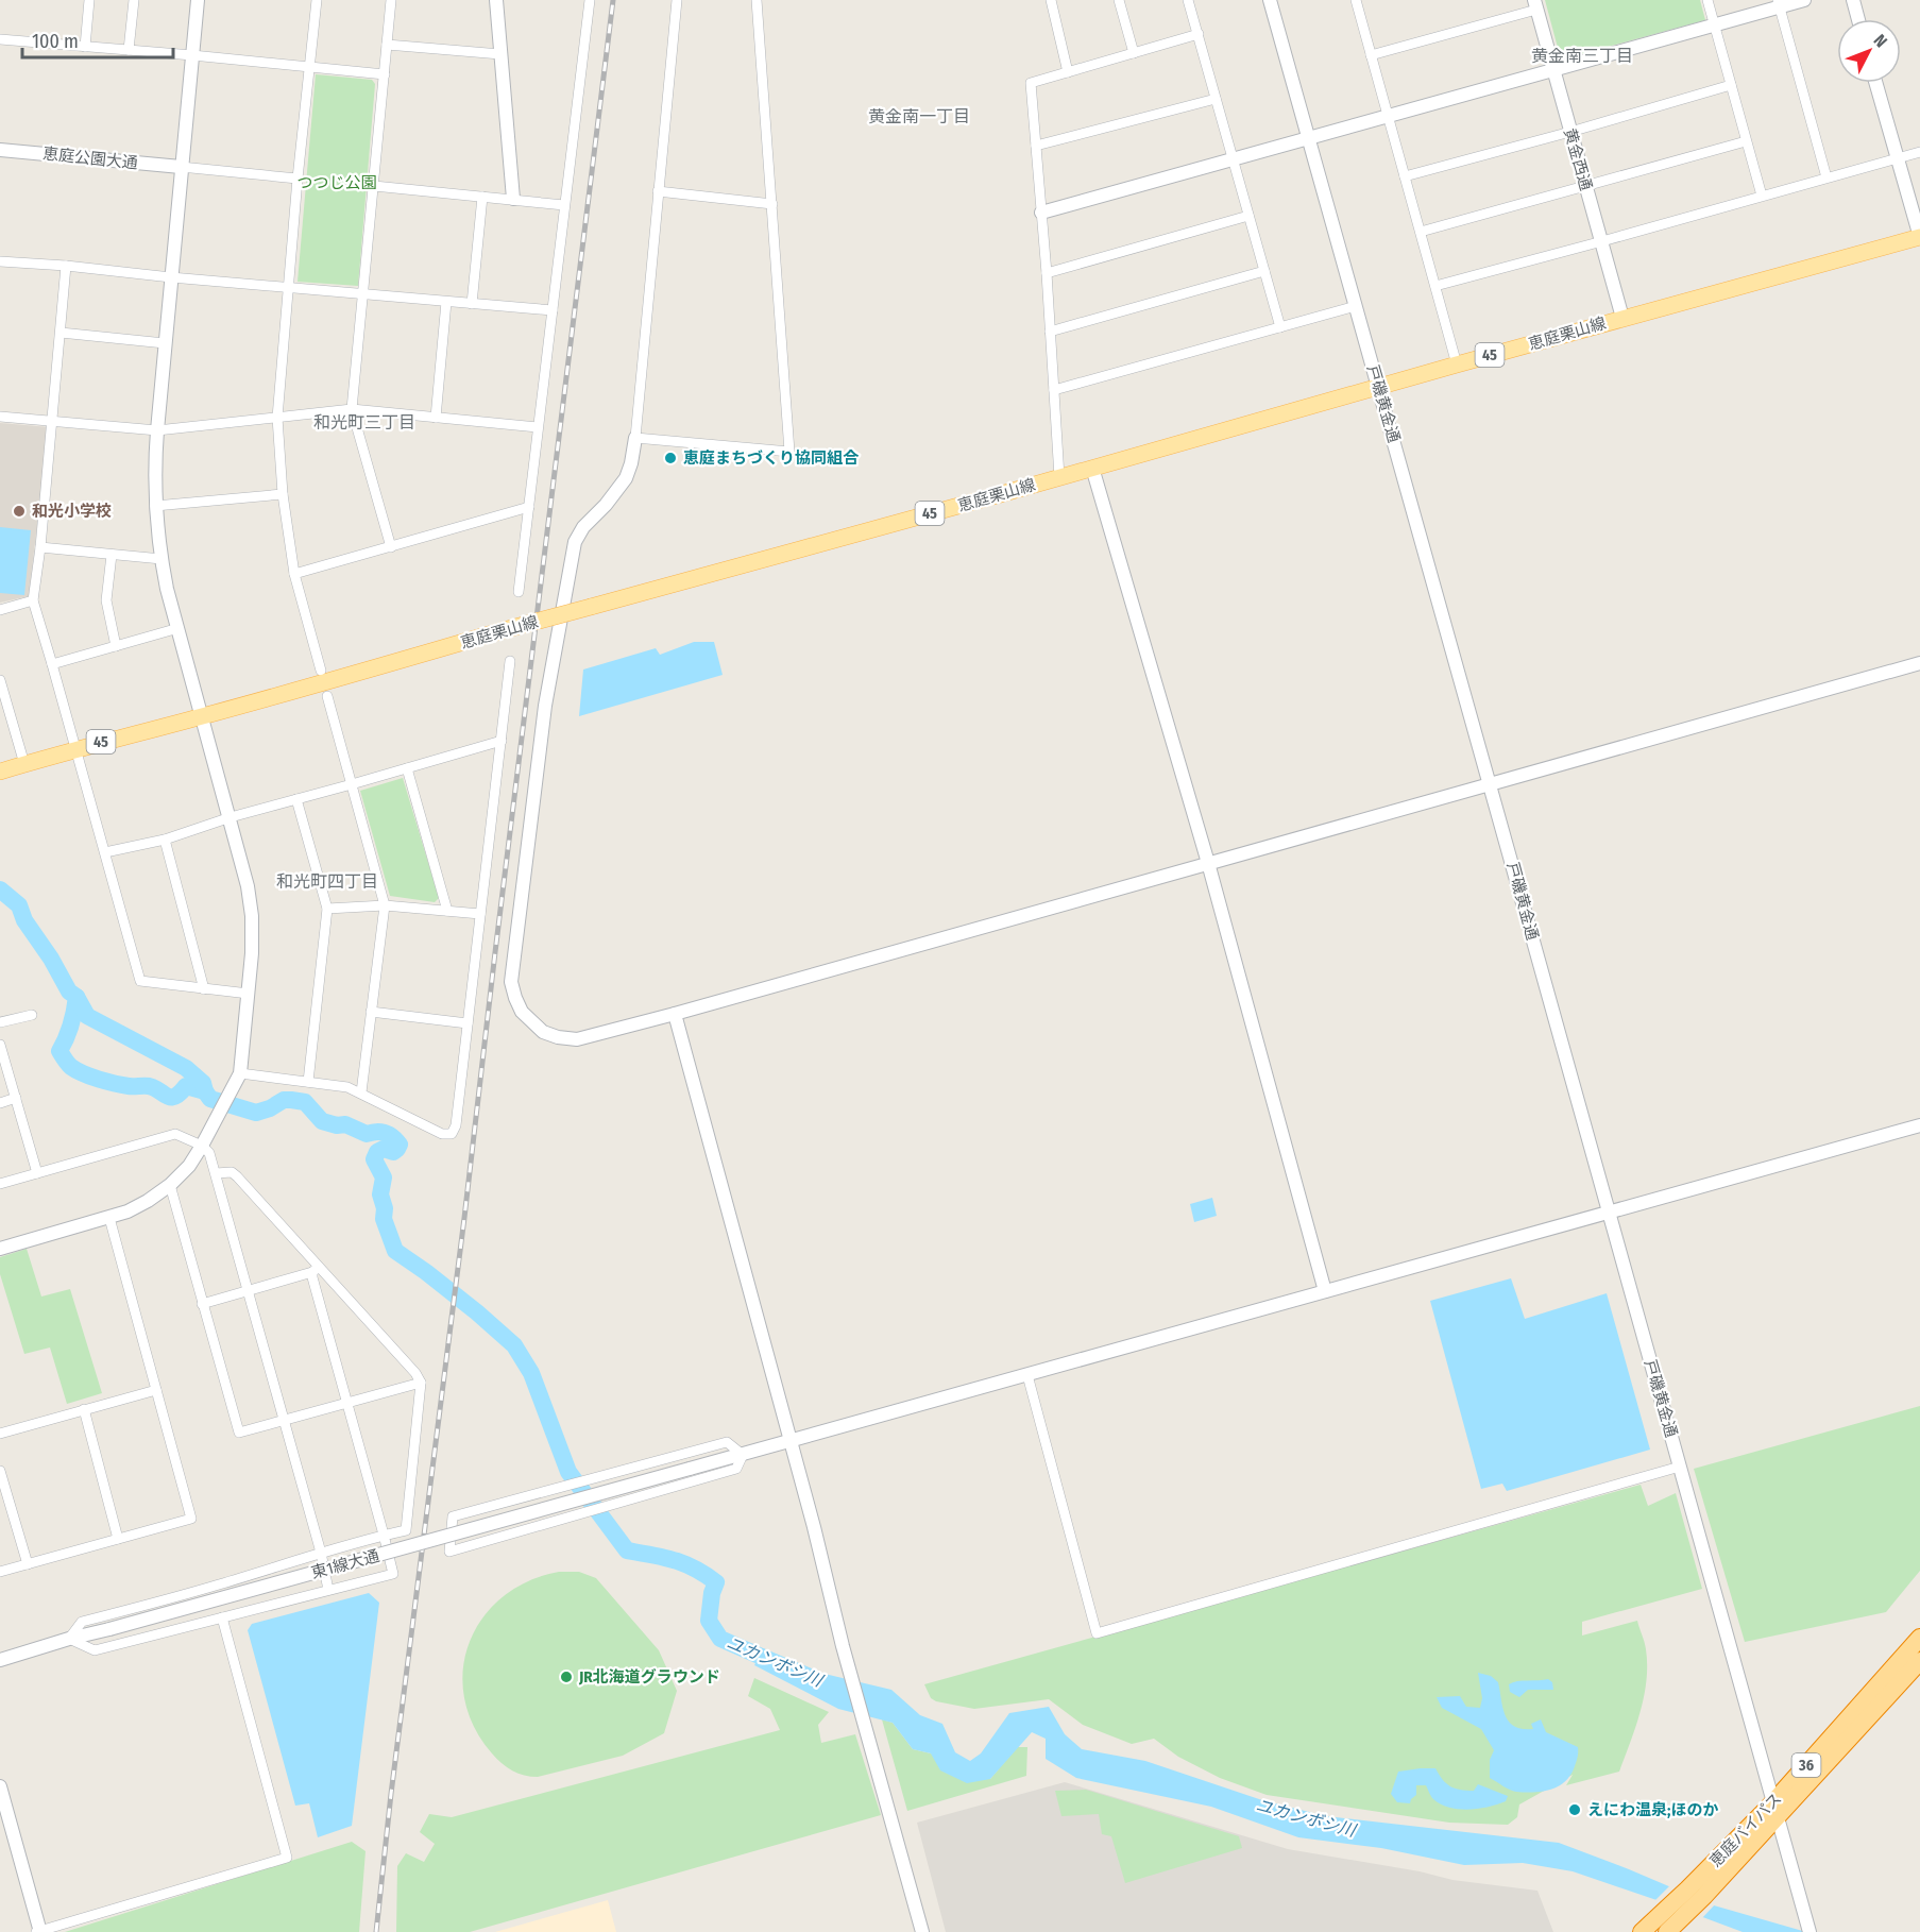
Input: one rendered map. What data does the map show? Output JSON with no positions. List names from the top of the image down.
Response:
{
  "streets": {
    "highway": ["36", "恵庭バイパス"],
    "main road": ["恵庭栗山線", "45"],
    "street": [
      "恵庭公園大通",
      "黄金西通",
      "戸磯黄金通",
      "東1線大通"
    ]
  },
  "crossings": [
    ["黄金西通", "恵庭栗山線"],
    ["恵庭栗山線", "戸磯黄金通"],
    ["戸磯黄金通", "東1線大通"],
    ["戸磯黄金通", "恵庭バイパス"]
  ],
  "districts": [
    "黄金南三丁目",
    "黄金南一丁目",
    "和光町三丁目",
    "和光町四丁目"
  ],
  "water": ["ユカンボシ川"],
  "parks": ["つつじ公園"],
  "places": [
    "恵庭まちづくり協同組合",
    "和光小学校",
    "JR北海道グラウンド",
    "えにわ温泉;ほのか"
  ],
  "scale_bar": "100 m",
  "north": "top right"
}
